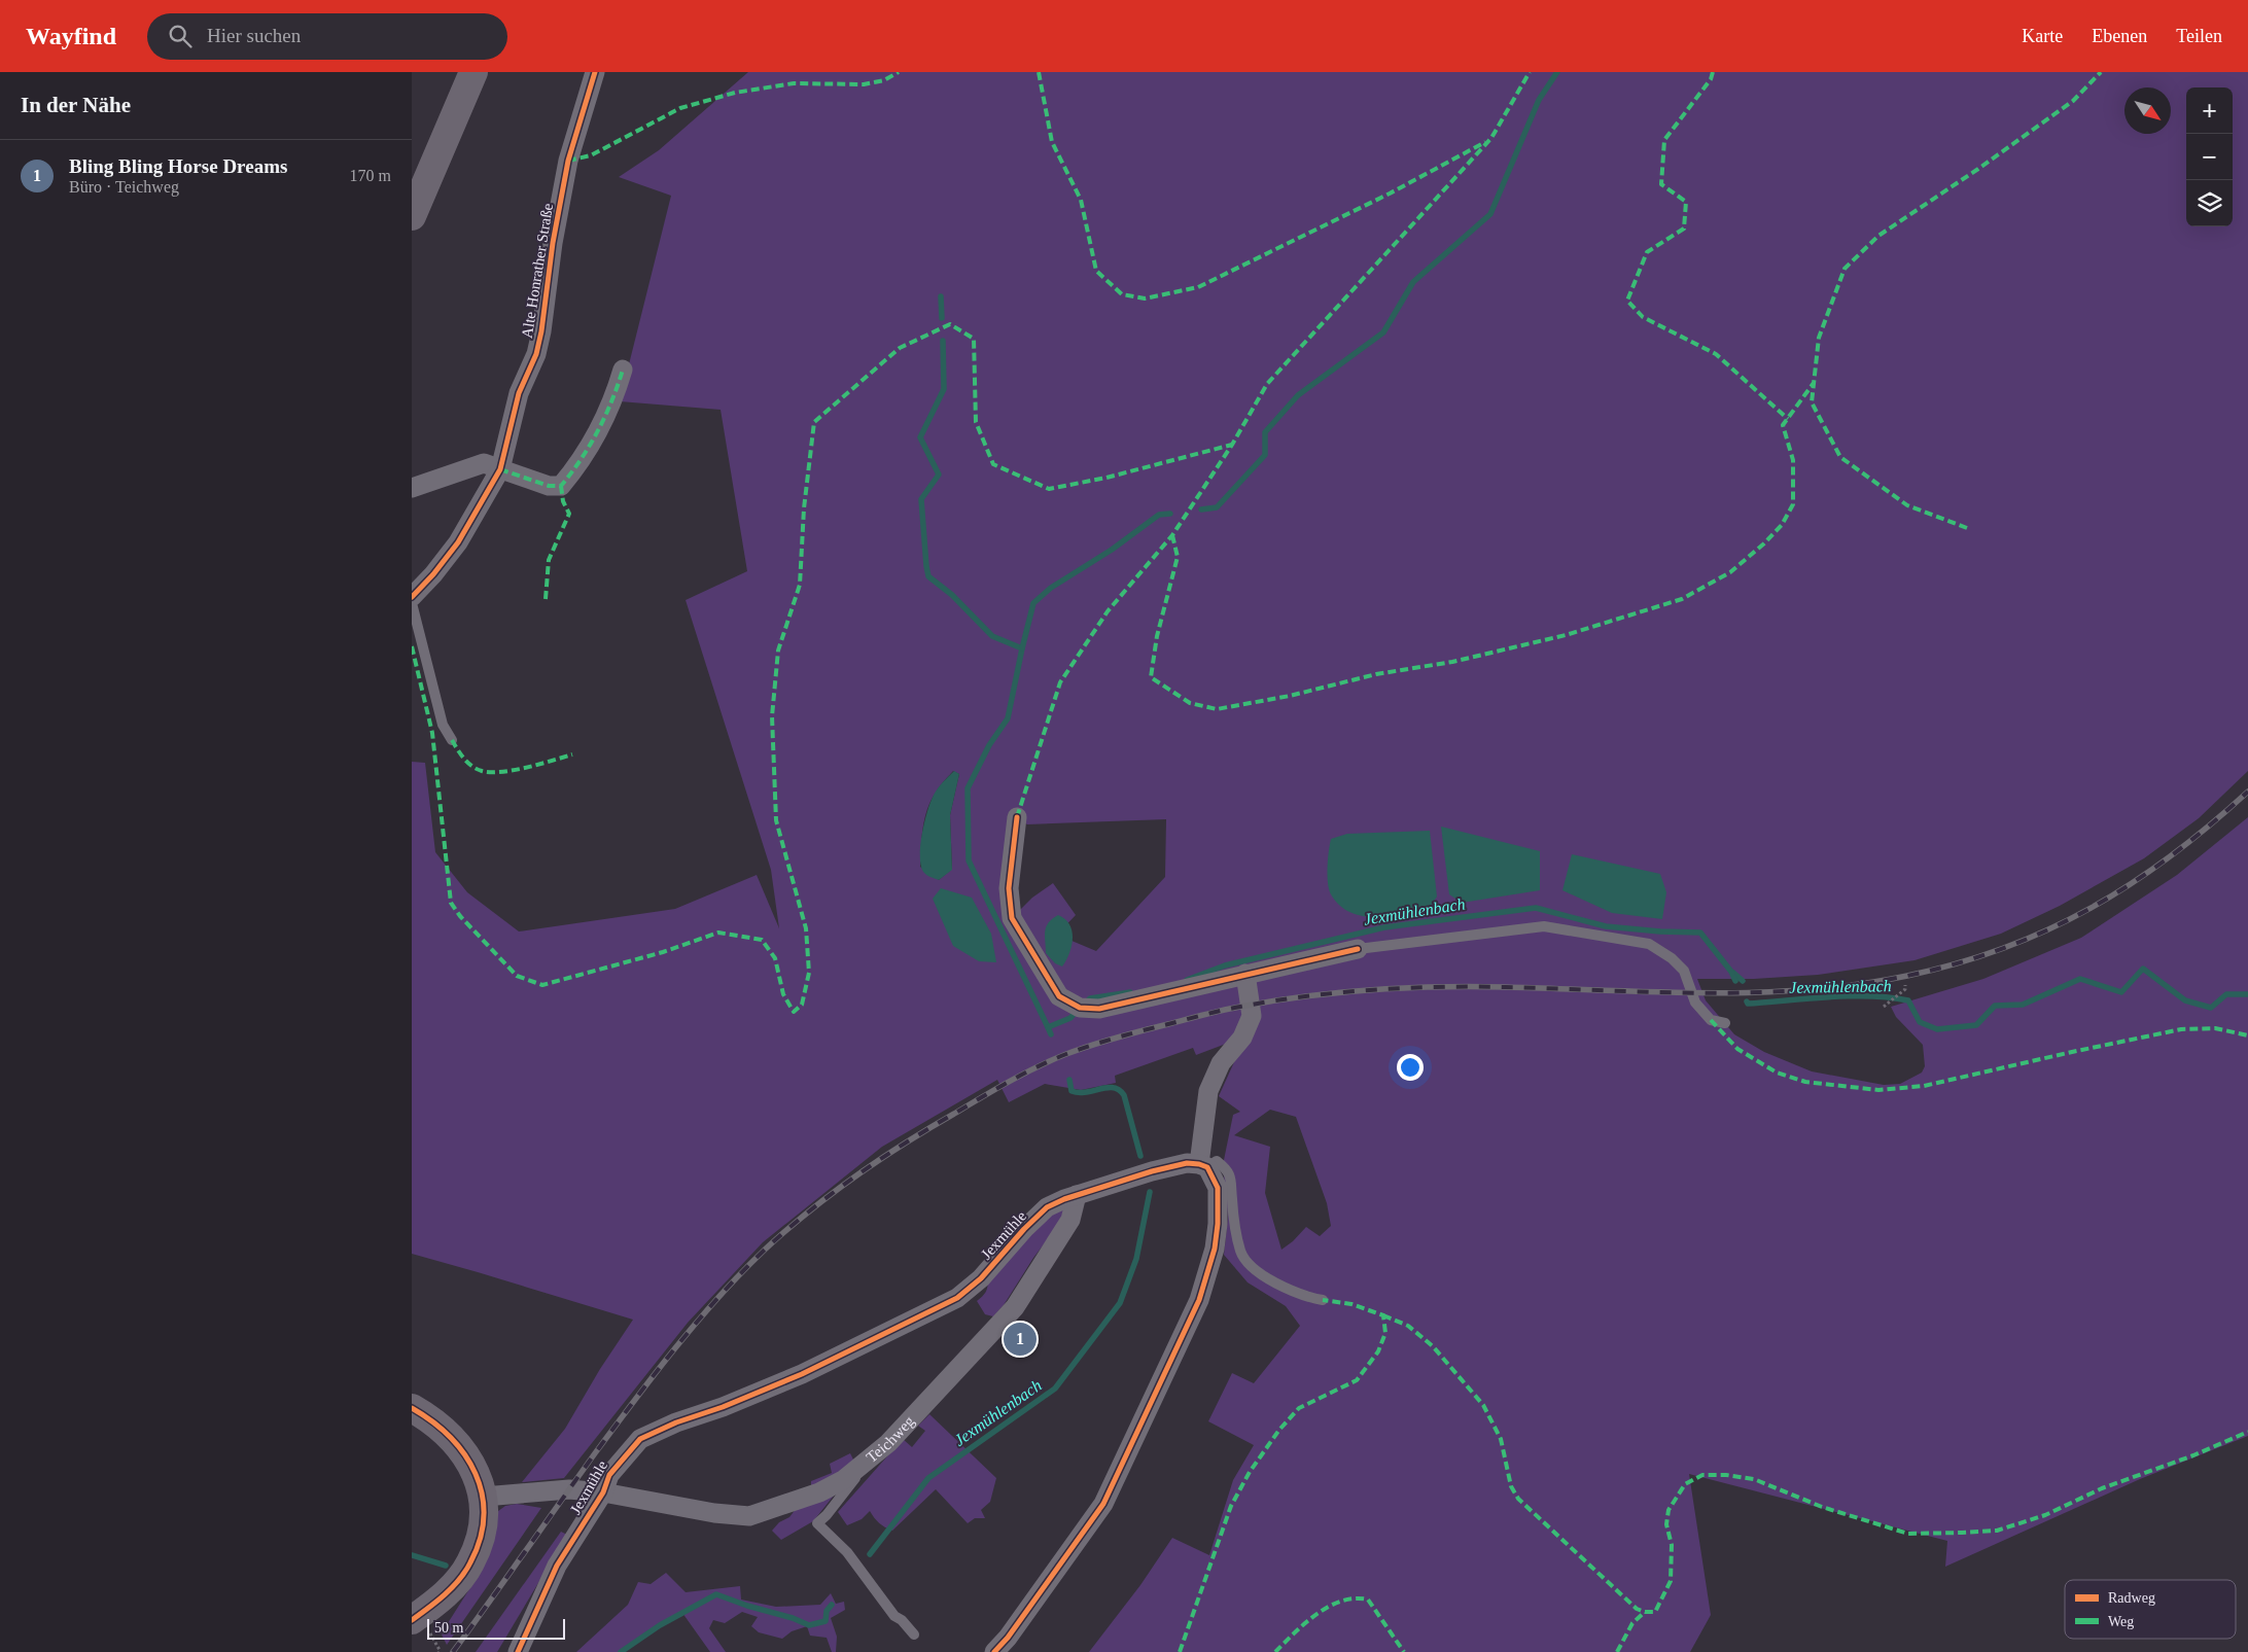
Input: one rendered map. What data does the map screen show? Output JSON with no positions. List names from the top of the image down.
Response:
{
  "streets": {
    "street": ["Alte Honrather Straße", "Jexmühle", "Teichweg"]
  },
  "crossings": [
    ["Jexmühle", "Teichweg"]
  ],
  "water": ["Jexmühlenbach"],
  "legend": ["Radweg", "Weg"],
  "scale_bar": "50 m",
  "north": "bottom right",
  "page": {
    "header": "Wayfind",
    "search": "Hier suchen",
    "nav": ["Karte", "Ebenen", "Teilen"],
    "heading": "In der Nähe",
    "map_buttons": ["+", "−"],
    "list": [
      {
        "mark": "1",
        "name": "Bling Bling Horse Dreams",
        "note": "Büro · Teichweg",
        "value": "170 m"
      }
    ],
    "pins": "1",
    "scale": "50 m"
  }
}
